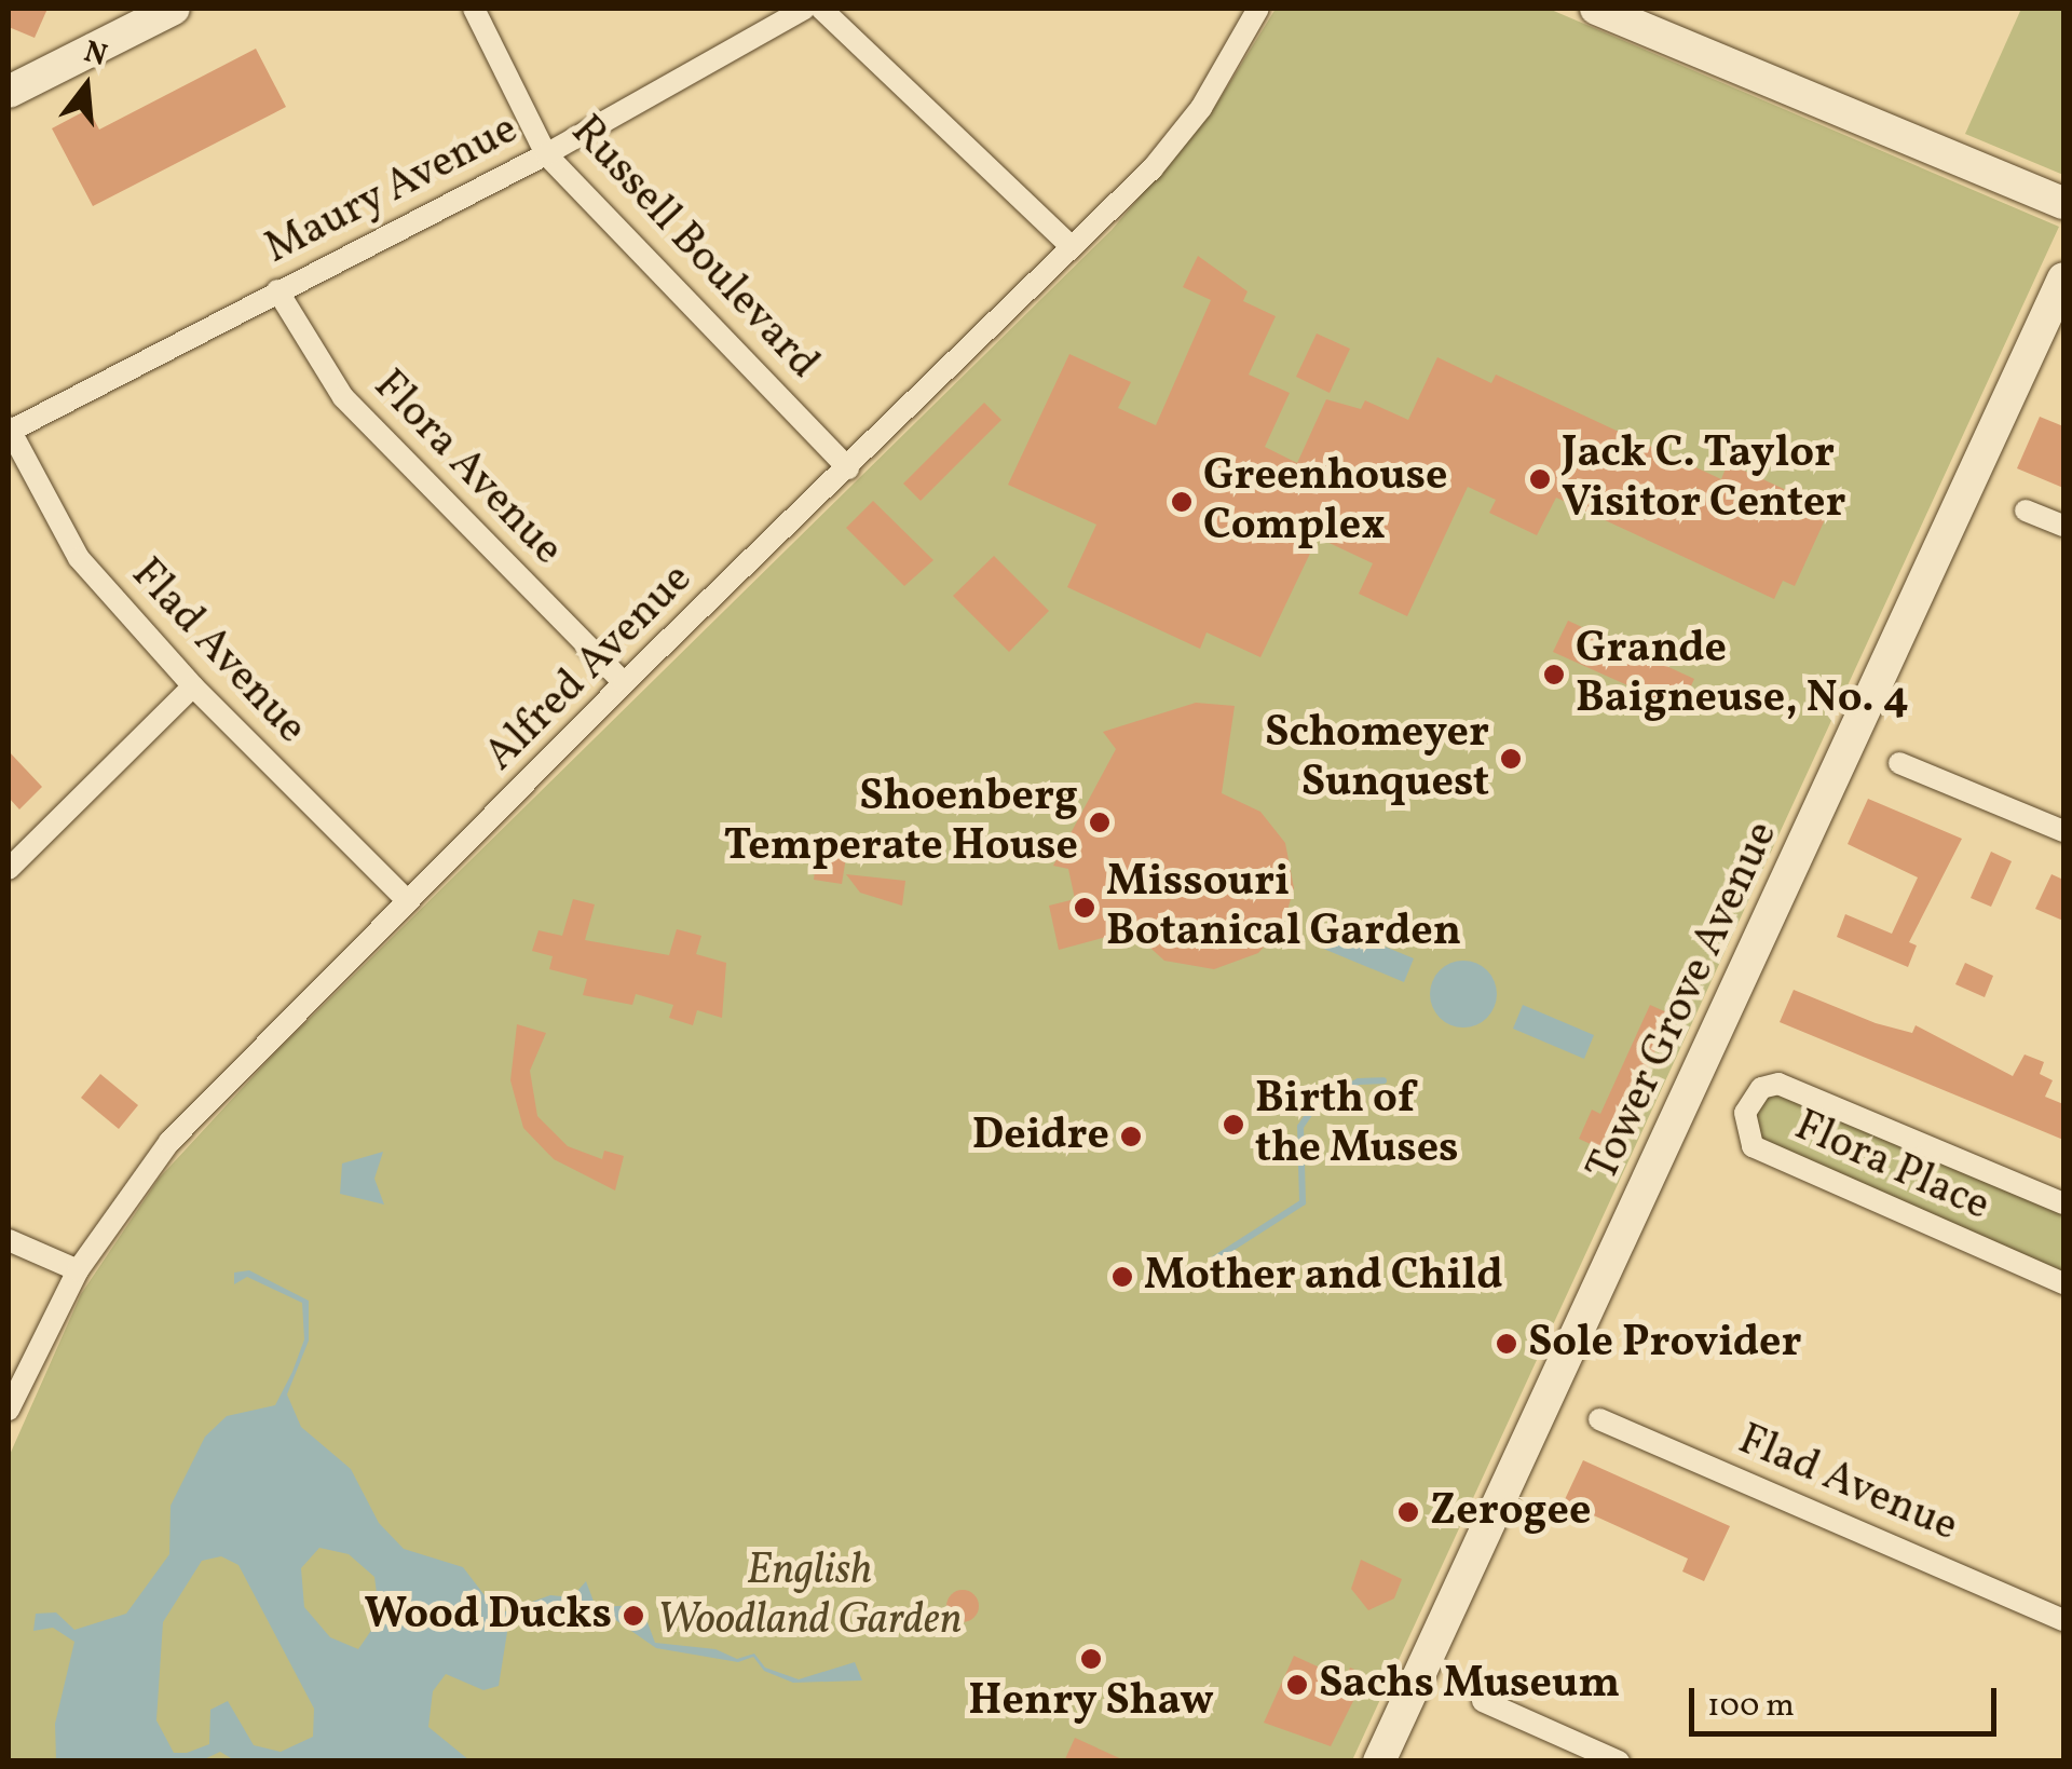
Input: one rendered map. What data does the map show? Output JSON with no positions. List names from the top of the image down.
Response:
{
  "streets": {
    "street": [
      "Maury Avenue",
      "Russell Boulevard",
      "Flora Avenue",
      "Flad Avenue",
      "Alfred Avenue",
      "Tower Grove Avenue",
      "Flora Place"
    ]
  },
  "crossings": [
    ["Maury Avenue", "Russell Boulevard"],
    ["Maury Avenue", "Flora Avenue"],
    ["Maury Avenue", "Flad Avenue"],
    ["Russell Boulevard", "Alfred Avenue"],
    ["Flora Avenue", "Alfred Avenue"],
    ["Flad Avenue", "Alfred Avenue"]
  ],
  "parks": ["English Woodland Garden"],
  "places": [
    "Jack C. Taylor Visitor Center",
    "Greenhouse Complex",
    "Grande Baigneuse, No. 4",
    "Schomeyer Sunquest",
    "Shoenberg Temperate House",
    "Missouri Botanical Garden",
    "Birth of the Muses",
    "Deidre",
    "Mother and Child",
    "Sole Provider",
    "Zerogee",
    "Wood Ducks",
    "Henry Shaw",
    "Sachs Museum"
  ],
  "scale_bar": "100 m",
  "north": "top"
}
